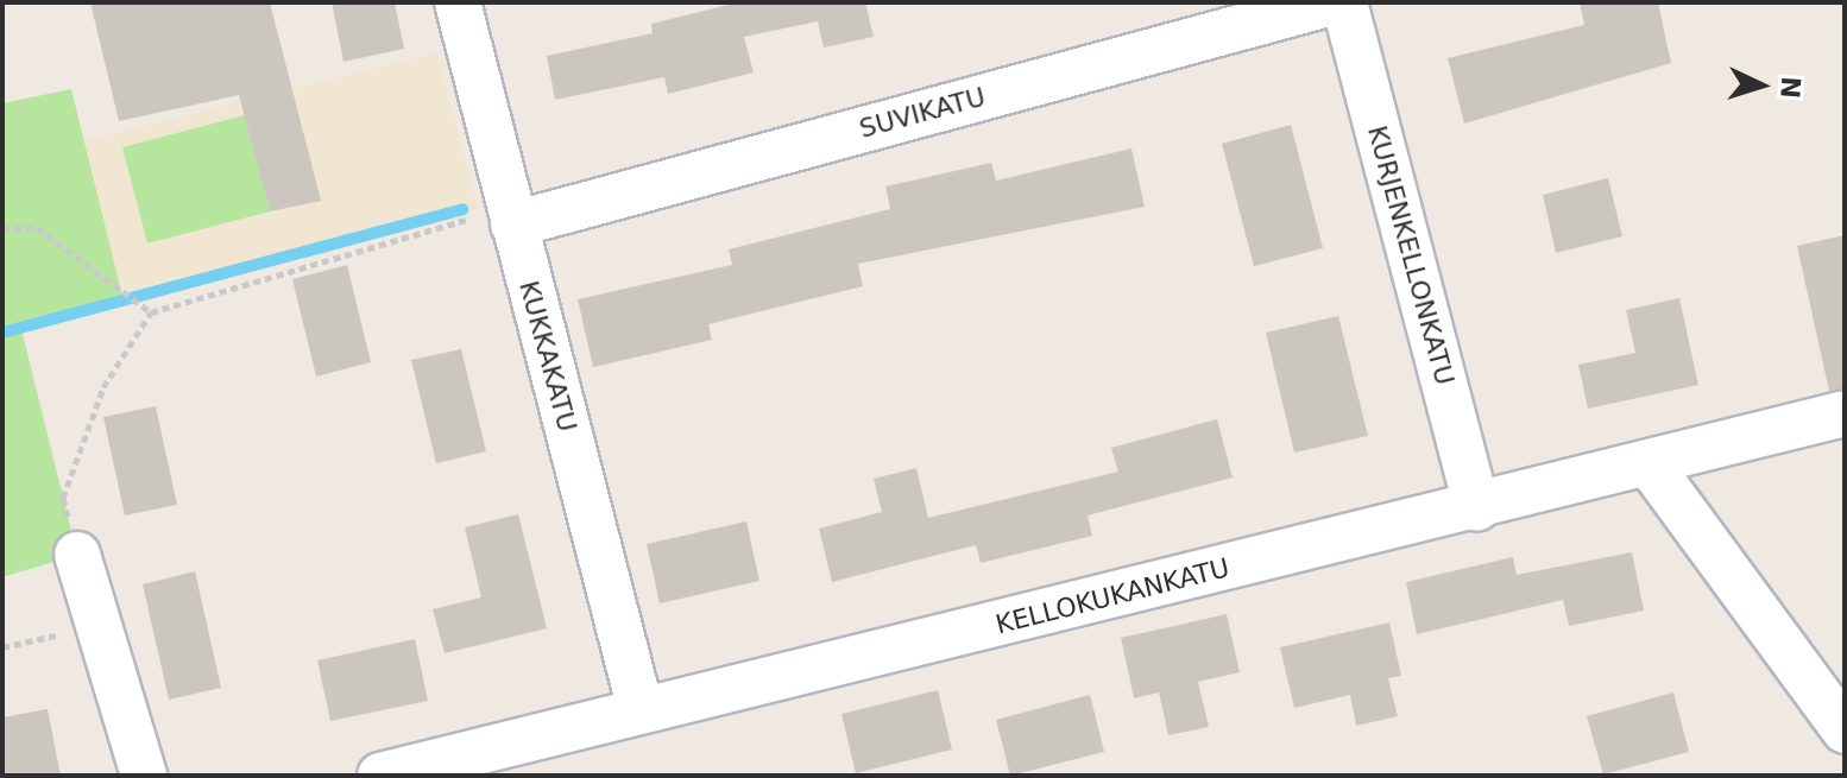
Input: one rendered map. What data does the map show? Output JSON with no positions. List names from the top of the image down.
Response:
{
  "streets": {
    "street": [
      "SUVIKATU",
      "KURJENKELLONKATU",
      "KUKKAKATU",
      "KELLOKUKANKATU"
    ]
  },
  "crossings": [
    ["SUVIKATU", "KUKKAKATU"],
    ["KURJENKELLONKATU", "KELLOKUKANKATU"],
    ["KUKKAKATU", "KELLOKUKANKATU"]
  ],
  "north": "right"
}
